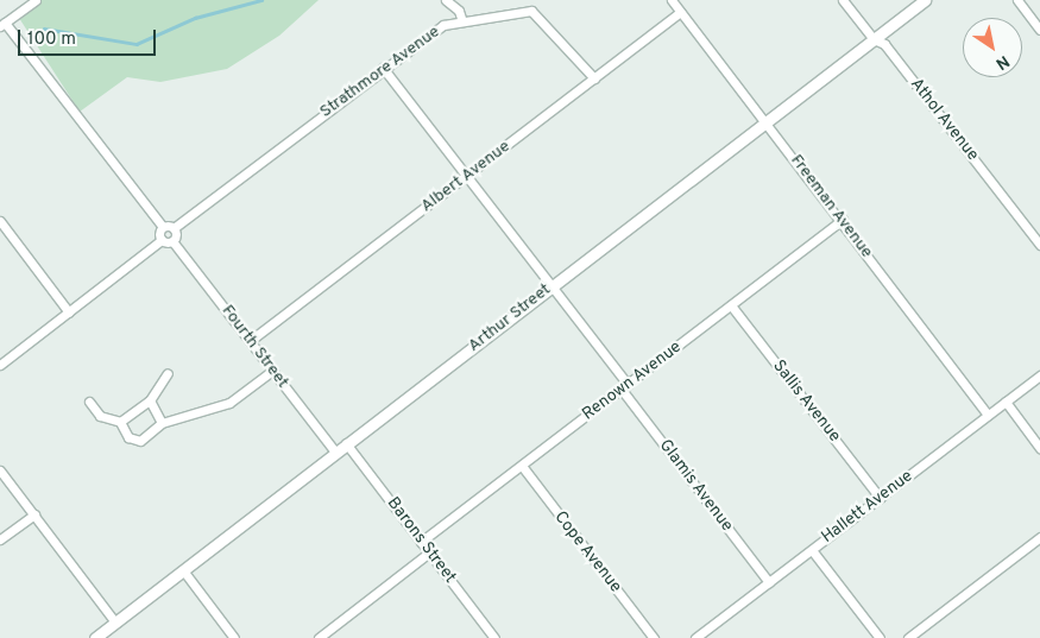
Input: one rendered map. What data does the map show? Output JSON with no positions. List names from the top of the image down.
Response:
{
  "streets": {
    "street": [
      "Strathmore Avenue",
      "Athol Avenue",
      "Albert Avenue",
      "Freeman Avenue",
      "Arthur Street",
      "Fourth Street",
      "Renown Avenue",
      "Sallis Avenue",
      "Glamis Avenue",
      "Hallett Avenue",
      "Barons Street",
      "Cope Avenue"
    ]
  },
  "crossings": [
    ["Strathmore Avenue", "Albert Avenue"],
    ["Strathmore Avenue", "Glamis Avenue"],
    ["Athol Avenue", "Arthur Street"],
    ["Albert Avenue", "Freeman Avenue"],
    ["Albert Avenue", "Fourth Street"],
    ["Albert Avenue", "Glamis Avenue"],
    ["Freeman Avenue", "Arthur Street"],
    ["Freeman Avenue", "Renown Avenue"],
    ["Freeman Avenue", "Hallett Avenue"],
    ["Arthur Street", "Fourth Street"],
    ["Arthur Street", "Glamis Avenue"],
    ["Arthur Street", "Barons Street"],
    ["Renown Avenue", "Sallis Avenue"],
    ["Renown Avenue", "Glamis Avenue"],
    ["Renown Avenue", "Barons Street"],
    ["Renown Avenue", "Cope Avenue"],
    ["Sallis Avenue", "Hallett Avenue"],
    ["Glamis Avenue", "Hallett Avenue"]
  ],
  "scale_bar": "100 m",
  "north": "bottom right"
}
